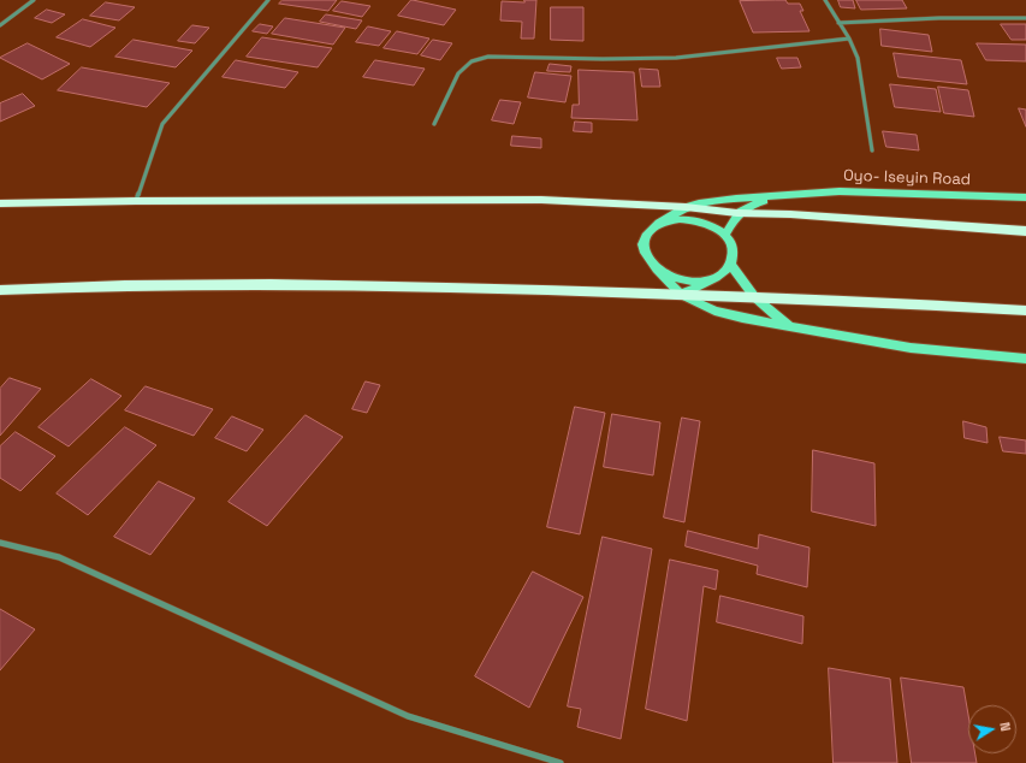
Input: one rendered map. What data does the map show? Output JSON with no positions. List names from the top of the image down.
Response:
{
  "streets": {
    "main road": ["Oyo- Iseyin Road"]
  },
  "north": "right"
}
